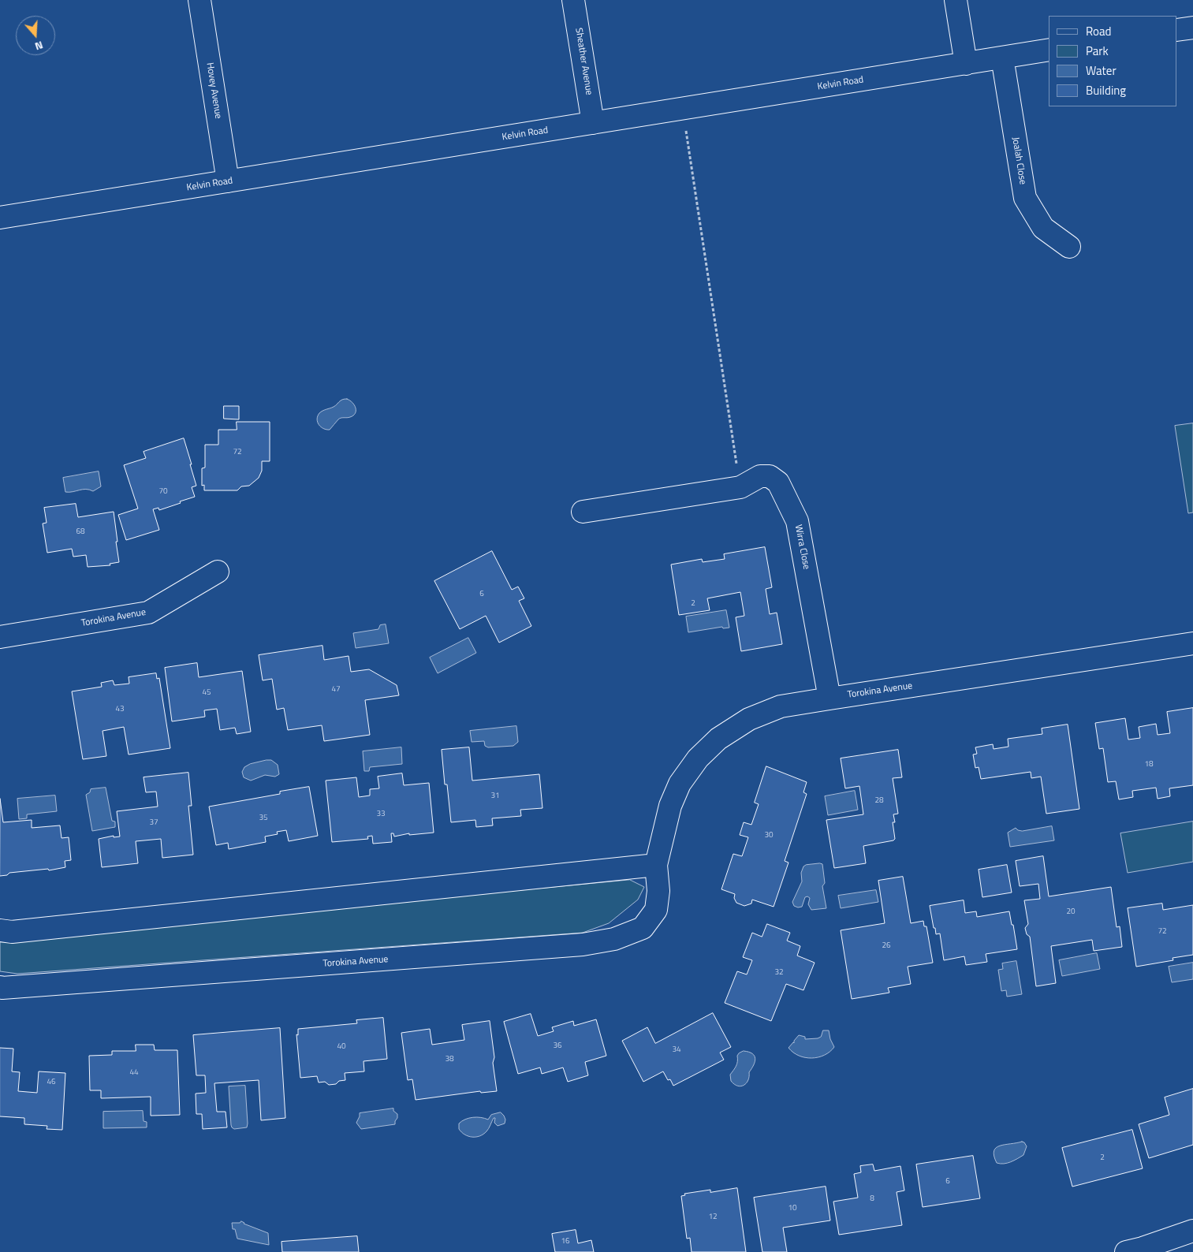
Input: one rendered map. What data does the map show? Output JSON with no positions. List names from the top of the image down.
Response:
{
  "streets": {
    "street": [
      "Sheather Avenue",
      "Kelvin Road",
      "Hovey Avenue",
      "Joalah Close",
      "Wirra Close",
      "Torokina Avenue"
    ]
  },
  "crossings": [
    ["Sheather Avenue", "Kelvin Road"],
    ["Kelvin Road", "Hovey Avenue"],
    ["Kelvin Road", "Joalah Close"],
    ["Wirra Close", "Torokina Avenue"]
  ],
  "house_numbers": [
    "72",
    "70",
    "68",
    "6",
    "2",
    "47",
    "45",
    "43",
    "18",
    "31",
    "28",
    "33",
    "35",
    "37",
    "30",
    "20",
    "72",
    "26",
    "32",
    "36",
    "40",
    "34",
    "38",
    "44",
    "46",
    "2",
    "6",
    "8",
    "10",
    "12",
    "16"
  ],
  "legend": [
    "Road",
    "Park",
    "Water",
    "Building"
  ],
  "north": "bottom"
}
